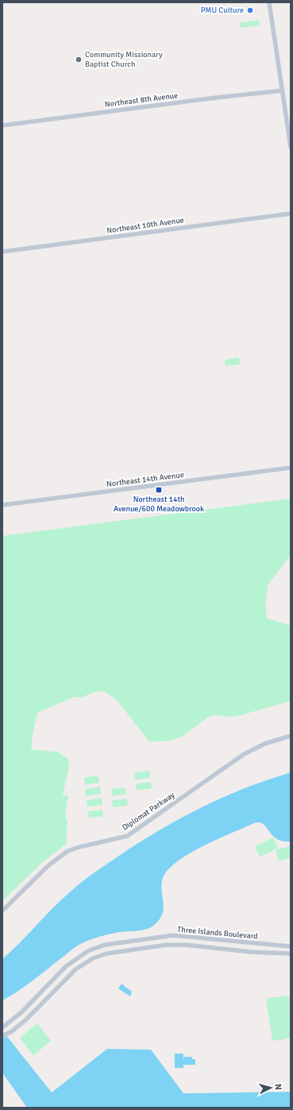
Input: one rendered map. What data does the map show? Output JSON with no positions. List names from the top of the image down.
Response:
{
  "streets": {
    "street": [
      "Northeast 8th Avenue",
      "Northeast 10th Avenue",
      "Northeast 14th Avenue",
      "Diplomat Parkway",
      "Three Islands Boulevard"
    ]
  },
  "places": {
    "other": ["PMU Culture", "Community Missionary Baptist Church"],
    "transit": ["Northeast 14th Avenue/600 Meadowbrook"]
  },
  "north": "right"
}
